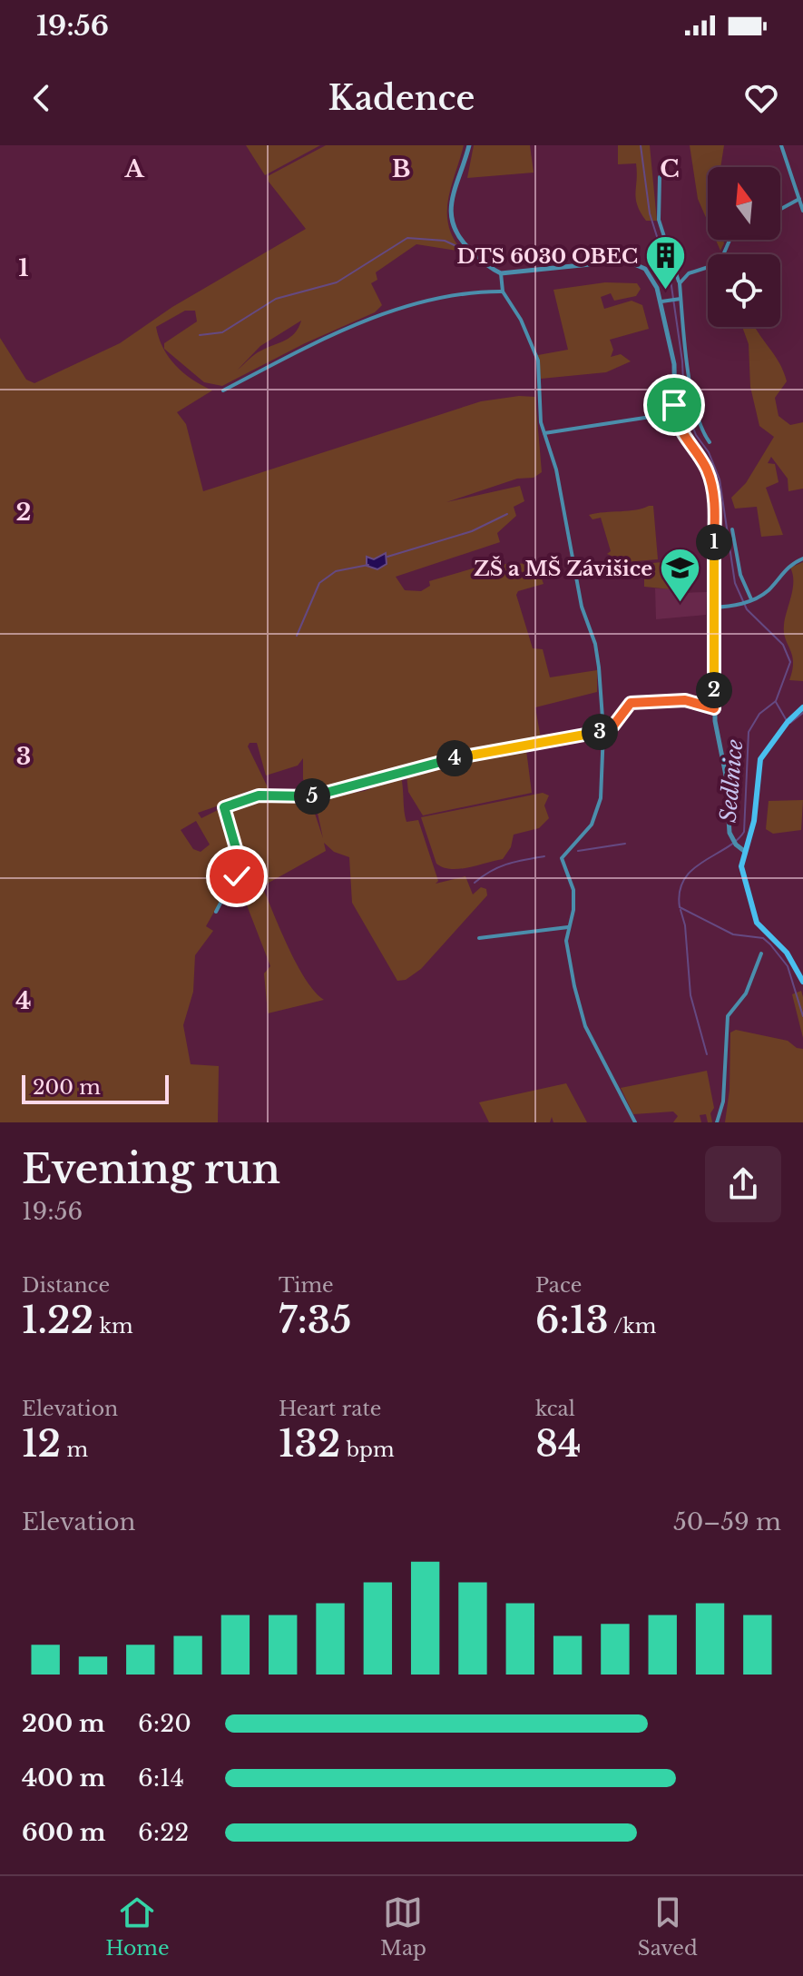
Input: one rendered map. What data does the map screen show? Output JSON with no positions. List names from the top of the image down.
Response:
{
  "water": ["Sedlnice"],
  "places": {
    "building": ["DTS 6030 OBEC"],
    "school or university": ["ZŠ a MŠ Závišice"]
  },
  "scale_bar": "200 m",
  "north": "top",
  "page": {
    "status": "19:56",
    "header": "Kadence",
    "pins": [
      "1",
      "2",
      "3",
      "4",
      "5"
    ],
    "scale": "200 m",
    "heading": ["Evening run", "19:56"],
    "stats": [
      ["Distance", "1.22 km"],
      ["Time", "7:35"],
      ["Pace", "6:13 /km"],
      ["Elevation", "12 m"],
      ["Heart rate", "132 bpm"],
      ["kcal", "84"]
    ],
    "chart": ["Elevation", "50–59 m"],
    "list": [
      {
        "name": "200 m",
        "note": "6:20"
      },
      {
        "name": "400 m",
        "note": "6:14"
      },
      {
        "name": "600 m",
        "note": "6:22"
      }
    ],
    "tabs": ["Home", "Map", "Saved"]
  },
  "grid": {
    "columns": ["A", "B", "C"],
    "rows": [
      "1",
      "2",
      "3",
      "4"
    ]
  }
}
